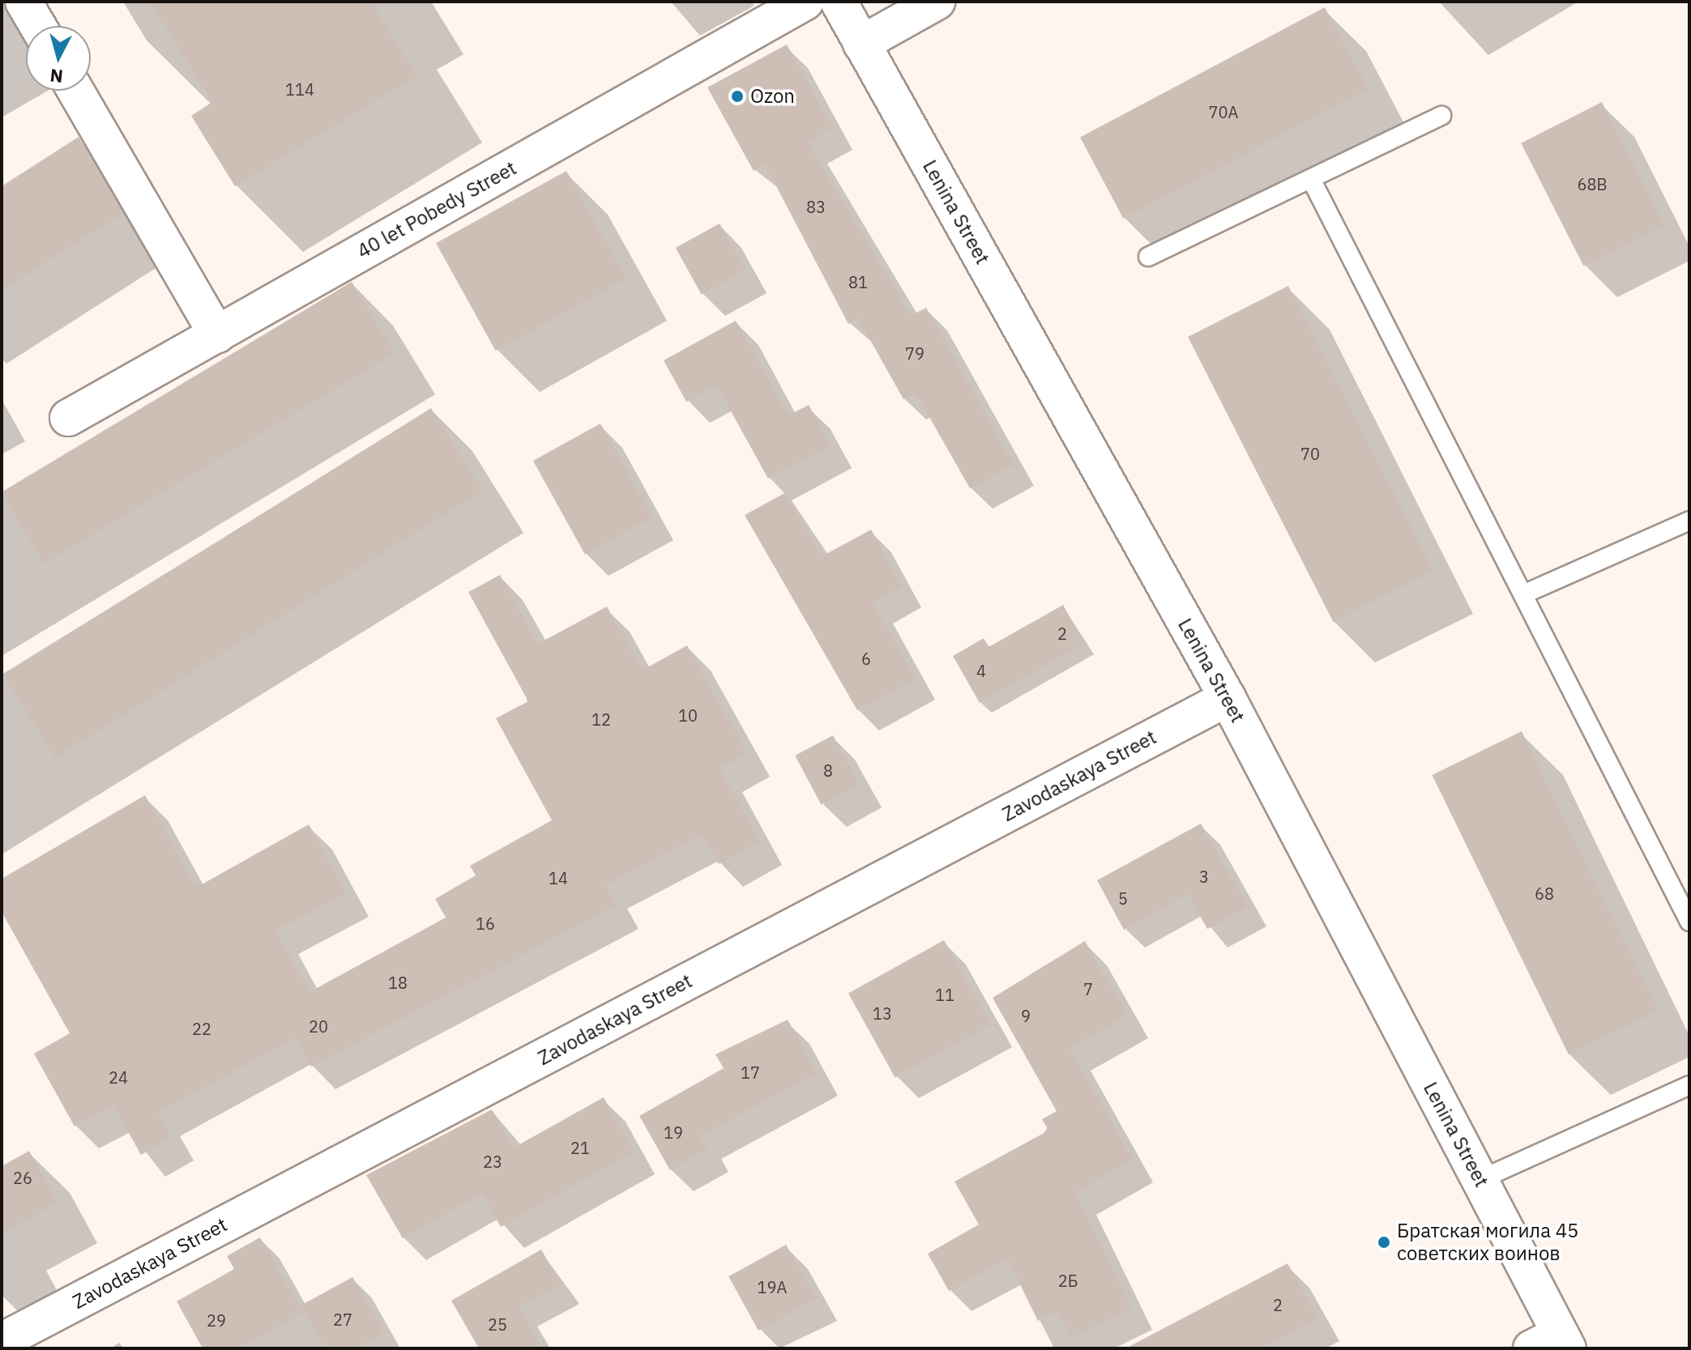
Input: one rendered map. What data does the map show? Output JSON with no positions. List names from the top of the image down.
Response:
{
  "streets": {
    "street": ["40 let Pobedy Street", "Lenina Street", "Zavodaskaya Street"]
  },
  "crossings": [
    ["Lenina Street", "Zavodaskaya Street"]
  ],
  "places": ["Ozon", "Братская могила 45 советских воинов"],
  "house_numbers": [
    "114",
    "70А",
    "68В",
    "83",
    "81",
    "79",
    "70",
    "2",
    "6",
    "4",
    "10",
    "12",
    "8",
    "3",
    "14",
    "68",
    "5",
    "16",
    "18",
    "7",
    "11",
    "13",
    "9",
    "20",
    "22",
    "17",
    "24",
    "19",
    "21",
    "23",
    "26",
    "2Б",
    "19А",
    "2",
    "27",
    "29",
    "25"
  ],
  "north": "bottom"
}
